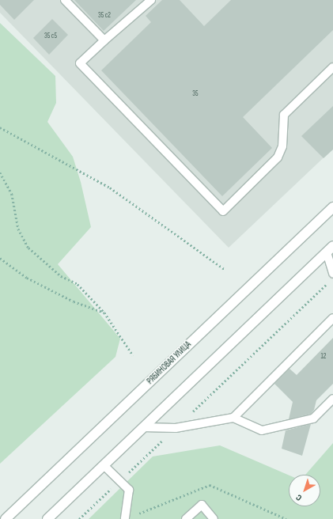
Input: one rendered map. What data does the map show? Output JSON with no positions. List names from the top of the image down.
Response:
{
  "streets": {
    "main road": ["РЯБИНОВАЯ УЛИЦА"]
  },
  "house_numbers": [
    "35 с2",
    "35 с5",
    "35",
    "12"
  ],
  "north": "bottom left"
}
